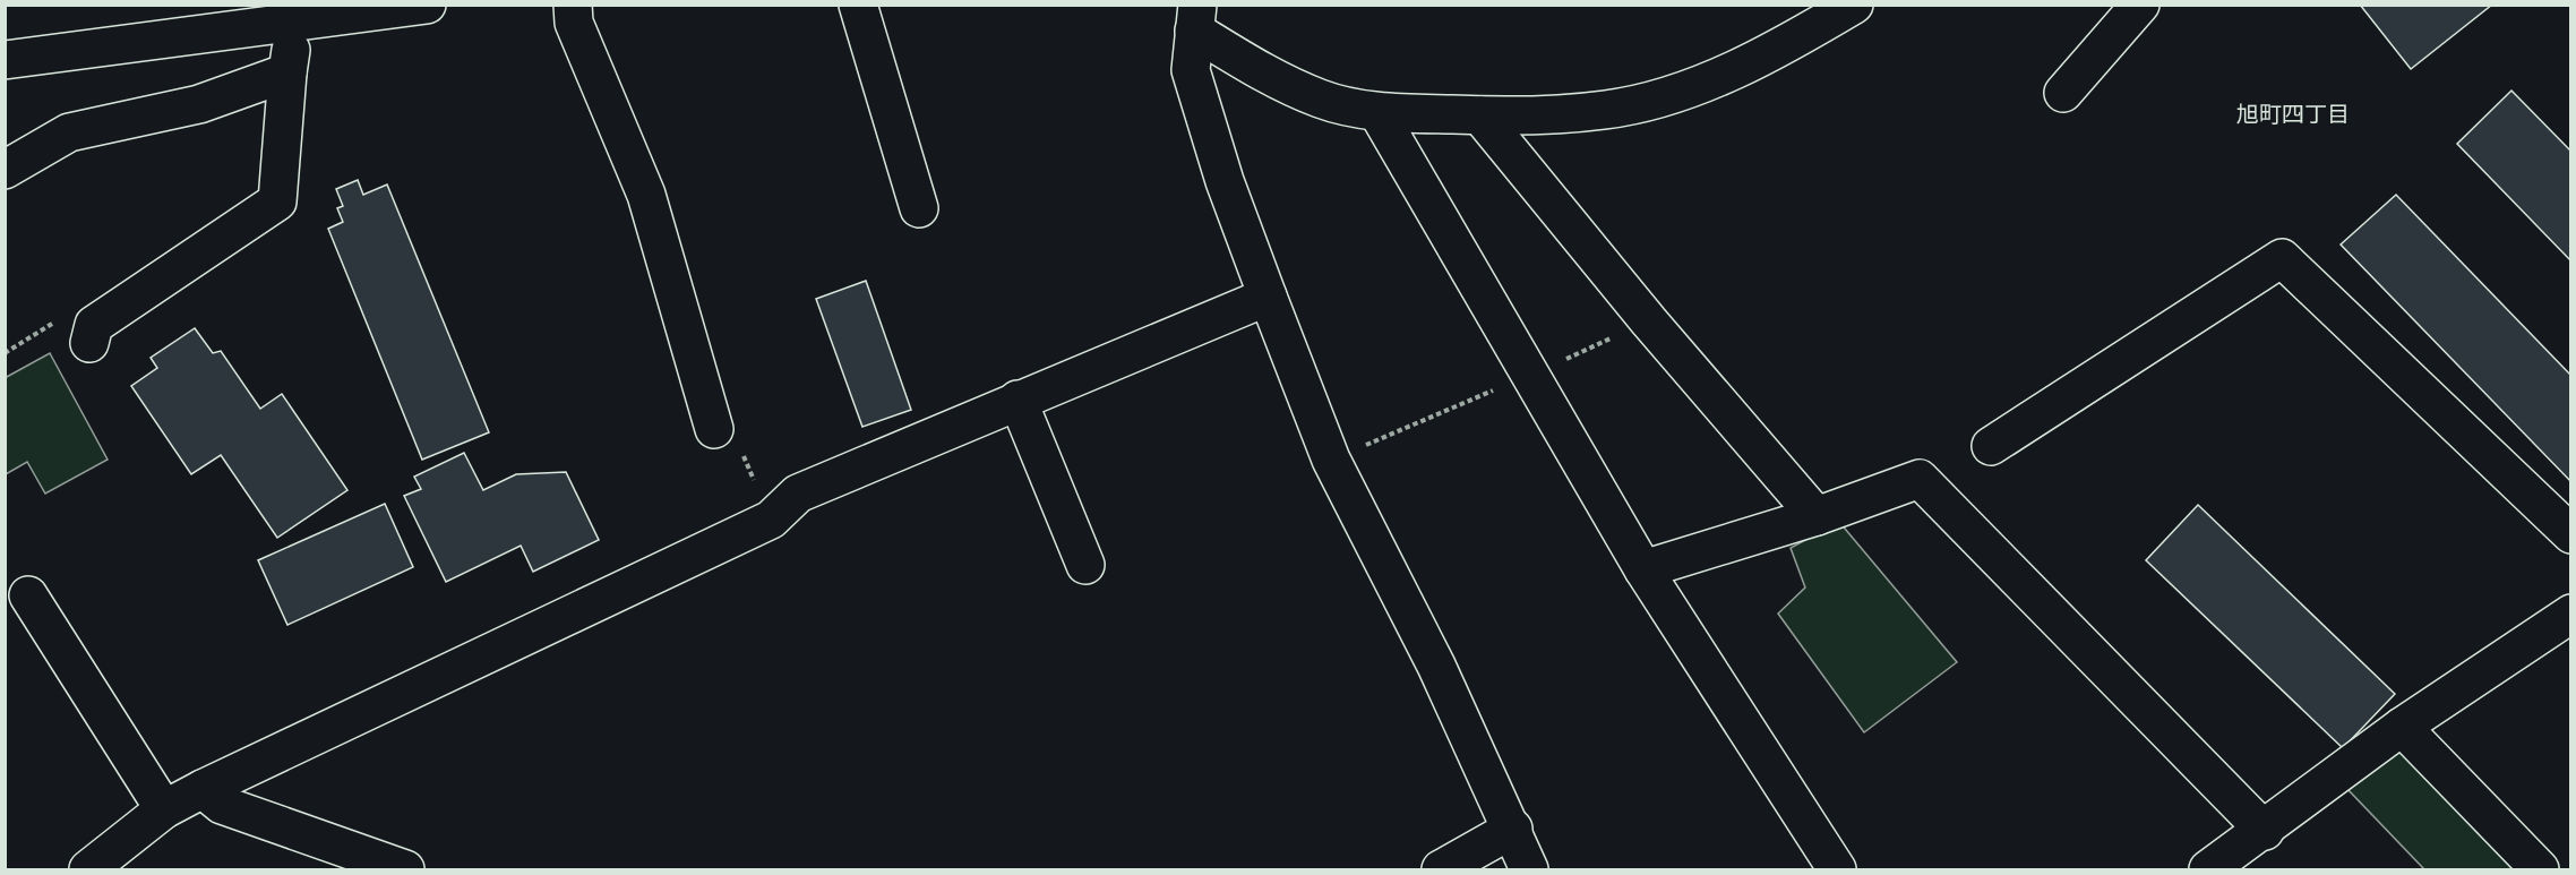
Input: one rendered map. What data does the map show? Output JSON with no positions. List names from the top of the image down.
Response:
{
  "districts": ["旭町四丁目"]
}
